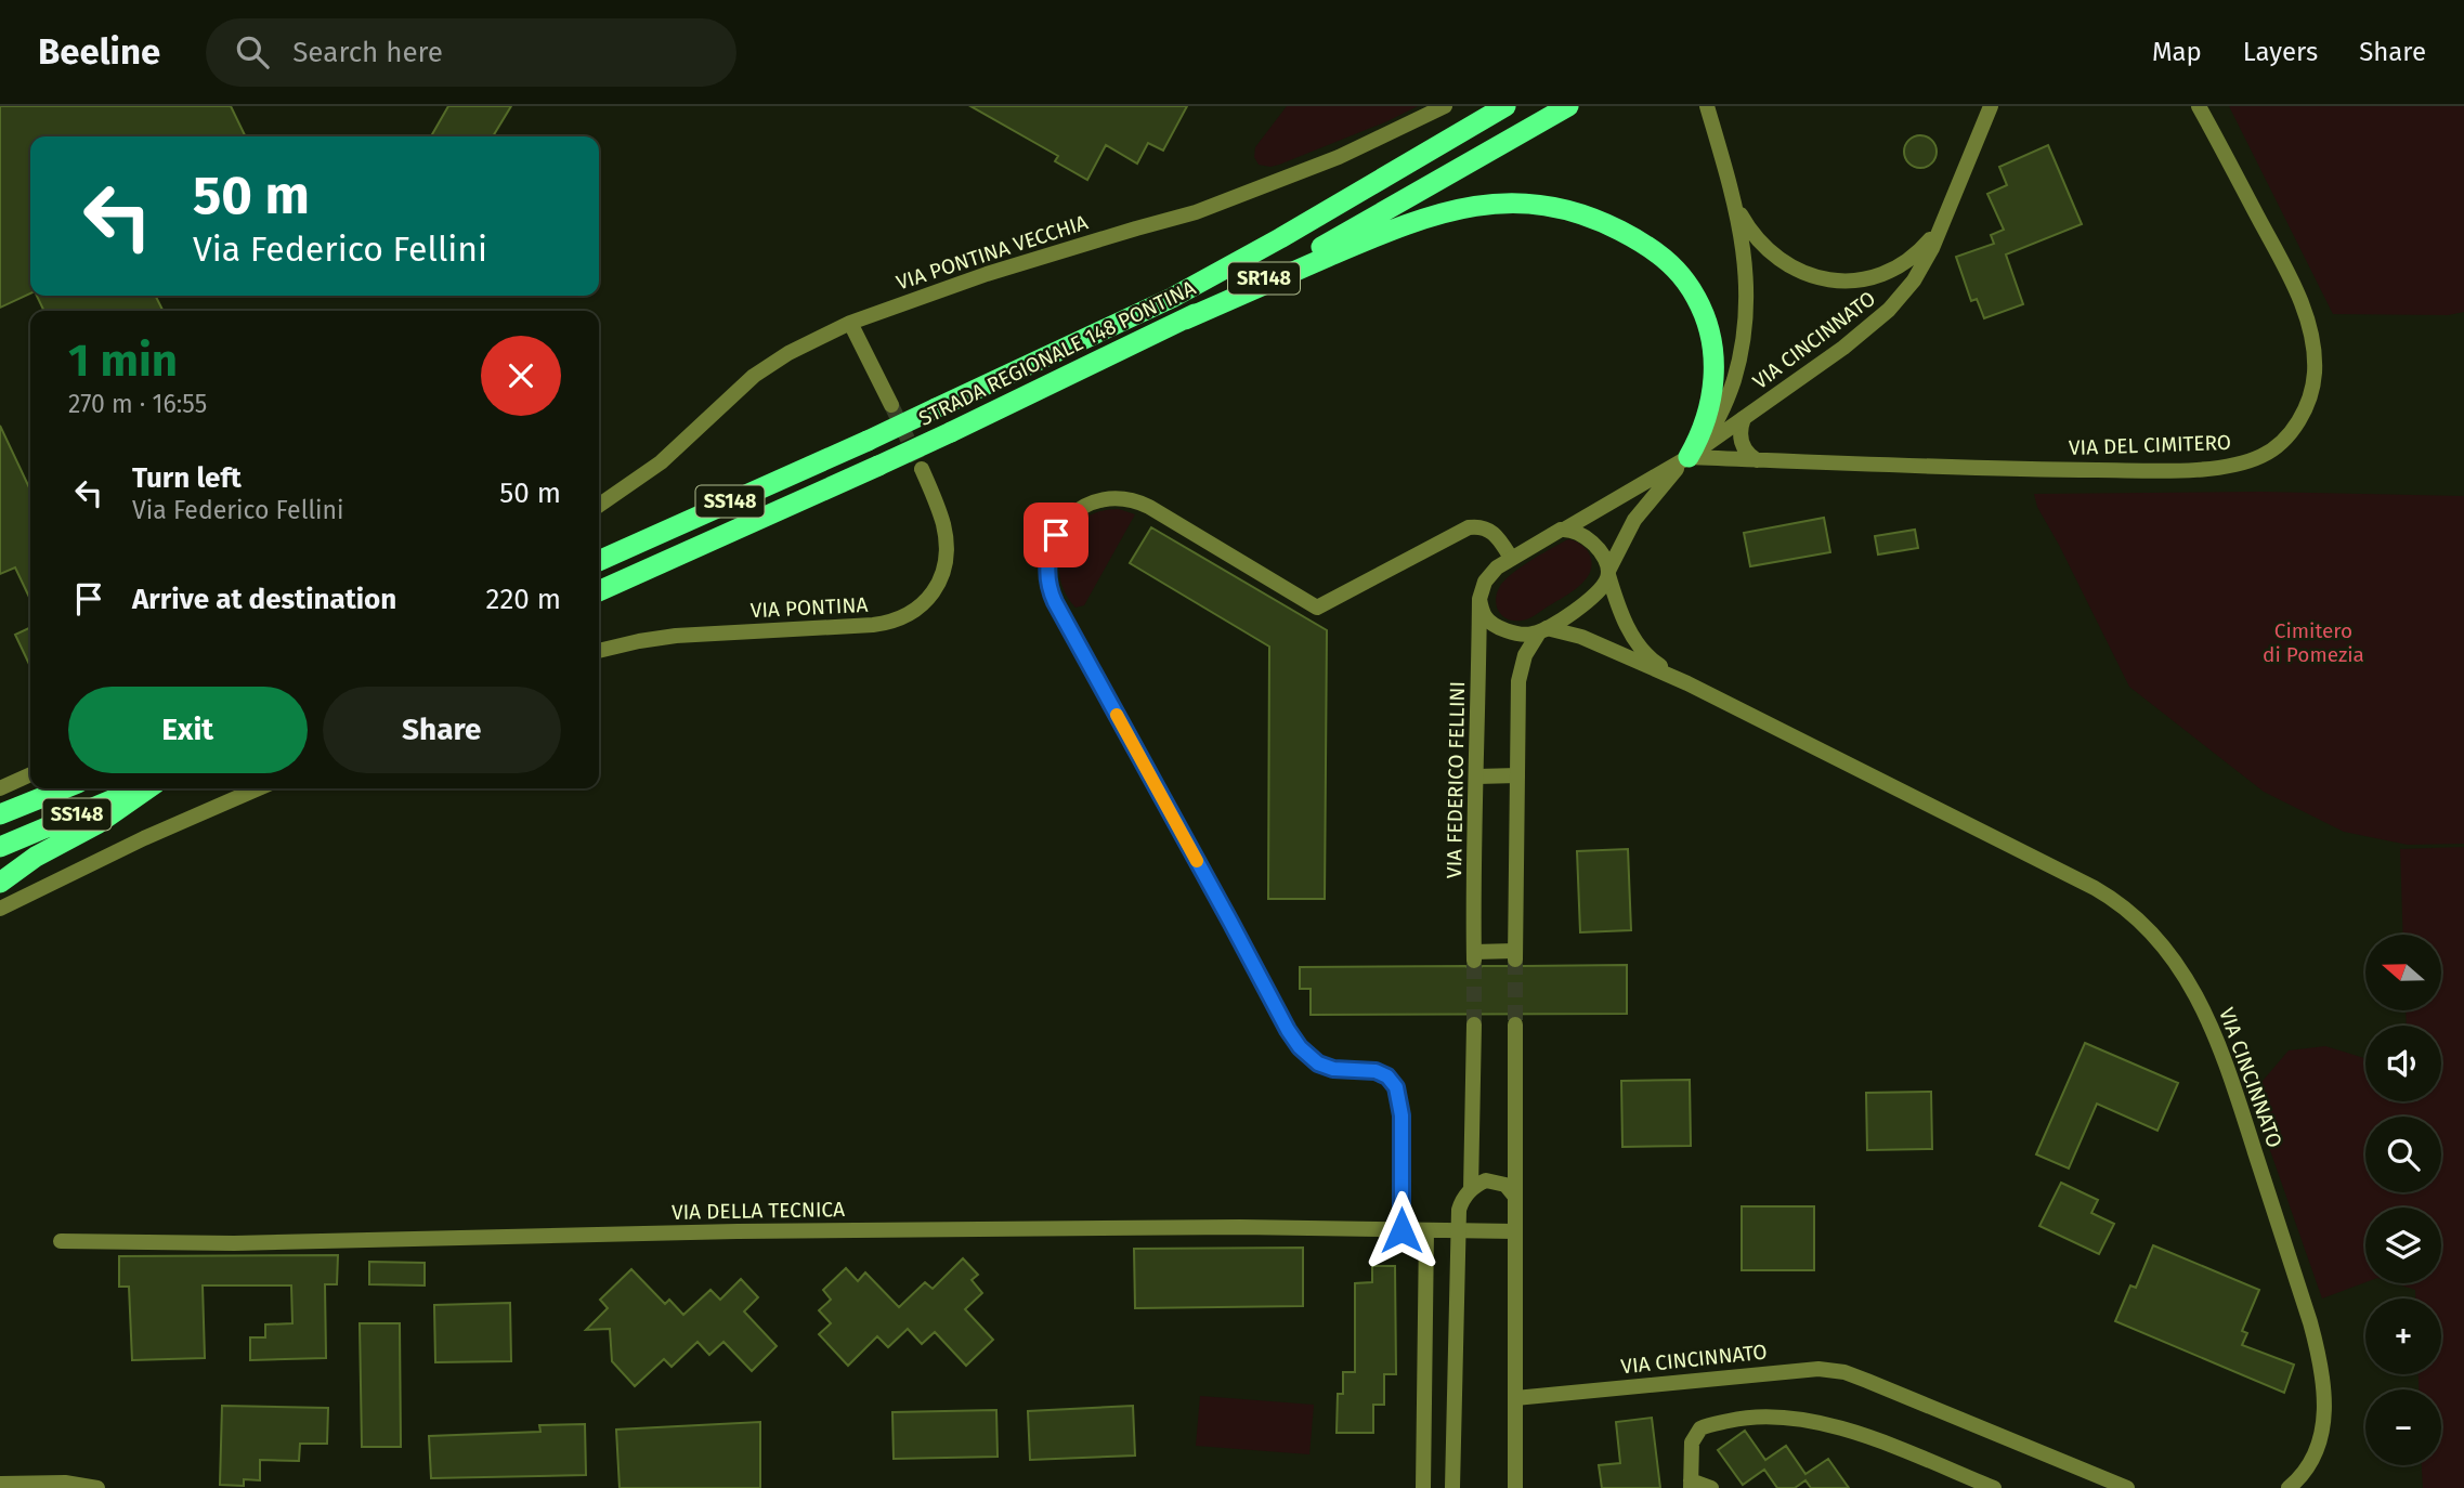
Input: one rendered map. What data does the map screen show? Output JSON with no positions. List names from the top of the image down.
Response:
{
  "streets": {
    "highway": ["SR148", "STRADA REGIONALE 148 PONTINA", "SS148"],
    "street": [
      "VIA PONTINA VECCHIA",
      "VIA CINCINNATO",
      "VIA DEL CIMITERO",
      "VIA PONTINA",
      "VIA FEDERICO FELLINI",
      "VIA DELLA TECNICA"
    ]
  },
  "crossings": [
    ["VIA CINCINNATO", "VIA DEL CIMITERO"],
    ["VIA CINCINNATO", "VIA FEDERICO FELLINI"],
    ["STRADA REGIONALE 148 PONTINA", "SS148"]
  ],
  "parks": ["Cimitero di Pomezia"],
  "north": "left",
  "page": {
    "header": "Beeline",
    "search": "Search here",
    "nav": ["Map", "Layers", "Share"],
    "turn": ["50 m", "Via Federico Fellini"],
    "heading": ["1 min", "270 m · 16:55"],
    "list": [
      {
        "name": "Turn left",
        "note": "Via Federico Fellini",
        "value": "50 m"
      },
      {
        "name": "Arrive at destination",
        "value": "220 m"
      }
    ],
    "buttons": ["Exit", "Share"],
    "map_buttons": ["+", "−"]
  }
}
